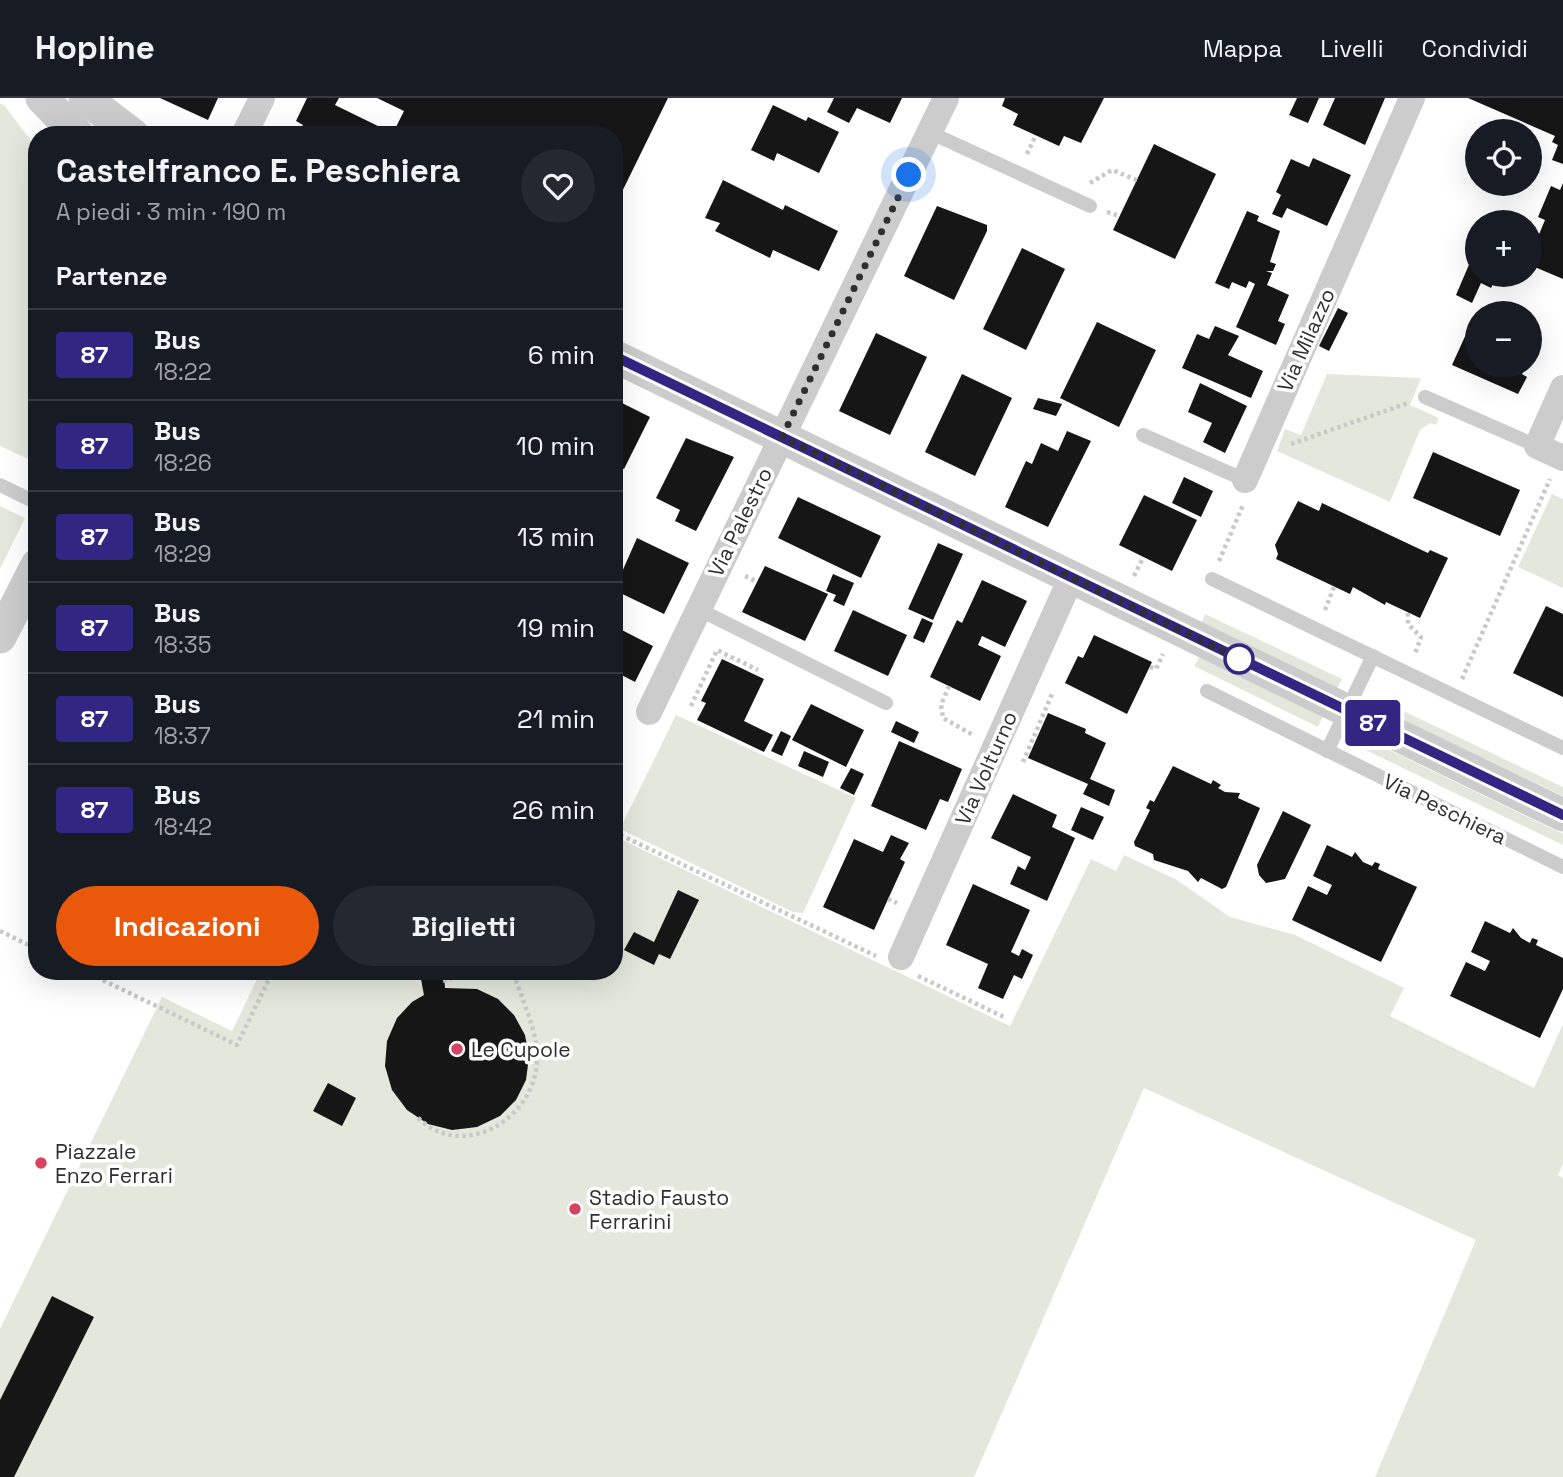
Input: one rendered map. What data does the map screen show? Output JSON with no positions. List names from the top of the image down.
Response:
{
  "streets": {
    "street": ["Via Milazzo", "Via Palestro", "Via Volturno"],
    "lane": ["Via Peschiera"]
  },
  "places": ["Le Cupole", "Piazzale Enzo Ferrari", "Stadio Fausto Ferrarini"],
  "lines": ["bus line 87"],
  "page": {
    "header": "Hopline",
    "nav": ["Mappa", "Livelli", "Condividi"],
    "on_map": "87",
    "map_buttons": ["+", "−"],
    "heading": [
      ["Castelfranco E. Peschiera", "A piedi · 3 min · 190 m"],
      "Partenze"
    ],
    "list": [
      {
        "mark": "87",
        "name": "Bus",
        "note": "18:22",
        "value": "6 min"
      },
      {
        "mark": "87",
        "name": "Bus",
        "note": "18:26",
        "value": "10 min"
      },
      {
        "mark": "87",
        "name": "Bus",
        "note": "18:29",
        "value": "13 min"
      },
      {
        "mark": "87",
        "name": "Bus",
        "note": "18:35",
        "value": "19 min"
      },
      {
        "mark": "87",
        "name": "Bus",
        "note": "18:37",
        "value": "21 min"
      },
      {
        "mark": "87",
        "name": "Bus",
        "note": "18:42",
        "value": "26 min"
      }
    ],
    "buttons": ["Indicazioni", "Biglietti"]
  }
}
